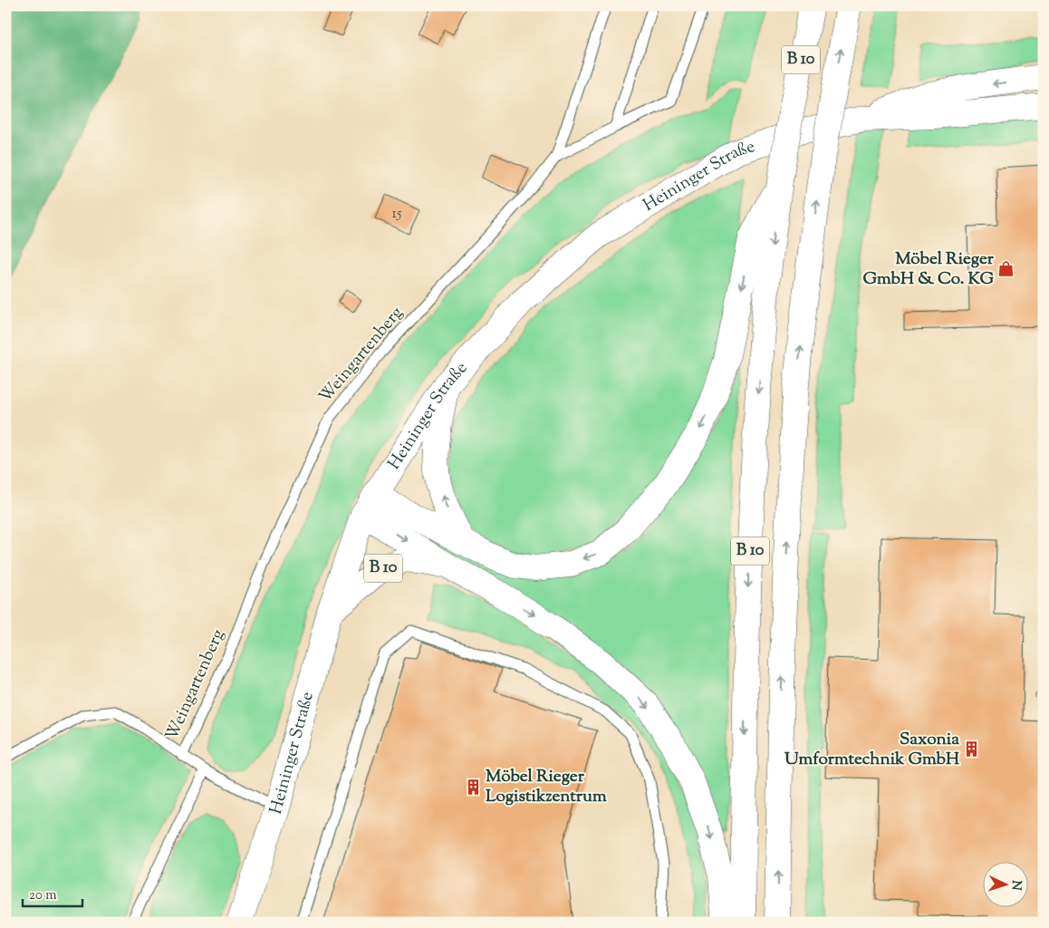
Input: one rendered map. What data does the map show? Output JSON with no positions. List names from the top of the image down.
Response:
{
  "streets": {
    "main road": ["B 10", "Heininger Straße"],
    "lane": ["Weingartenberg"]
  },
  "crossings": [
    ["B 10", "Heininger Straße"]
  ],
  "places": {
    "shop": ["Möbel Rieger GmbH & Co. KG"],
    "building": ["Saxonia Umformtechnik GmbH", "Möbel Rieger Logistikzentrum"]
  },
  "house_numbers": ["15"],
  "scale_bar": "20 m",
  "north": "right"
}
